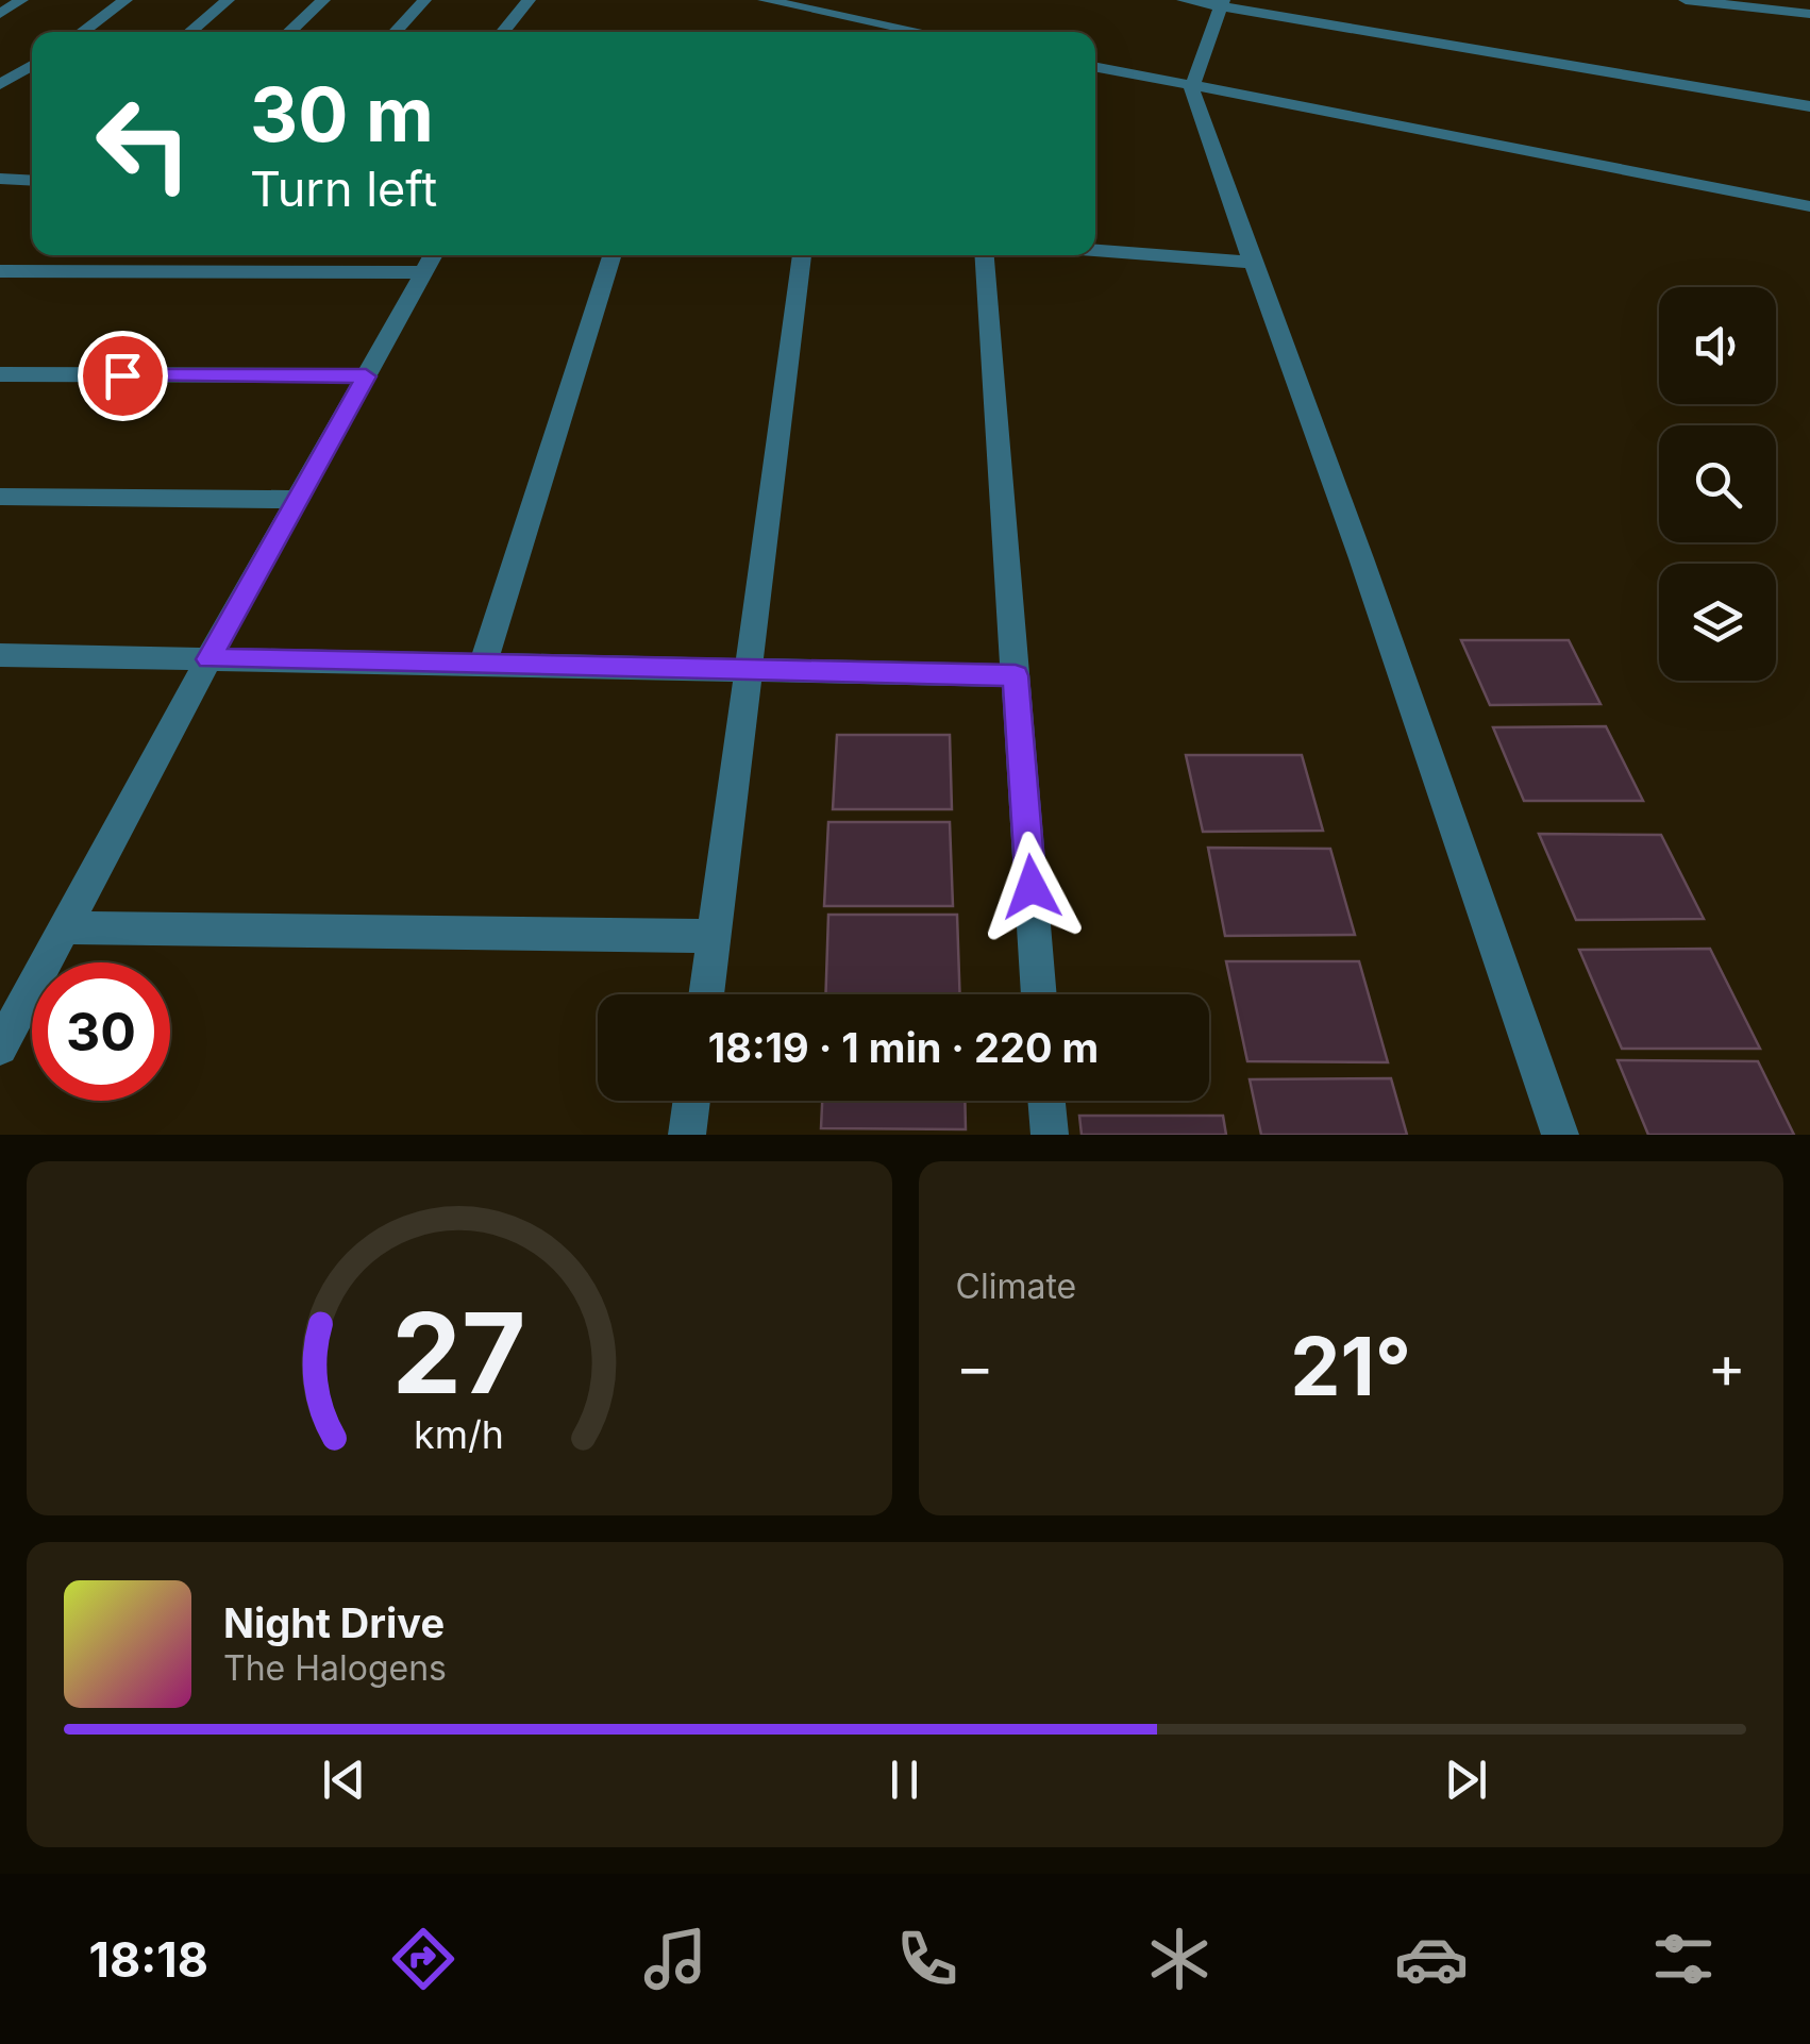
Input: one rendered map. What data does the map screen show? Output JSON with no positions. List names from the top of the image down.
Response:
{
  "page": {
    "turn": ["30 m", "Turn left"],
    "limit": "30",
    "trip": "18:19 · 1 min · 220 m",
    "tile": "Climate",
    "heat": ["−", "21°", "+"],
    "song": ["Night Drive", "The Halogens"],
    "tabs": "18:18",
    "gauge": ["27", "km/h"]
  }
}
